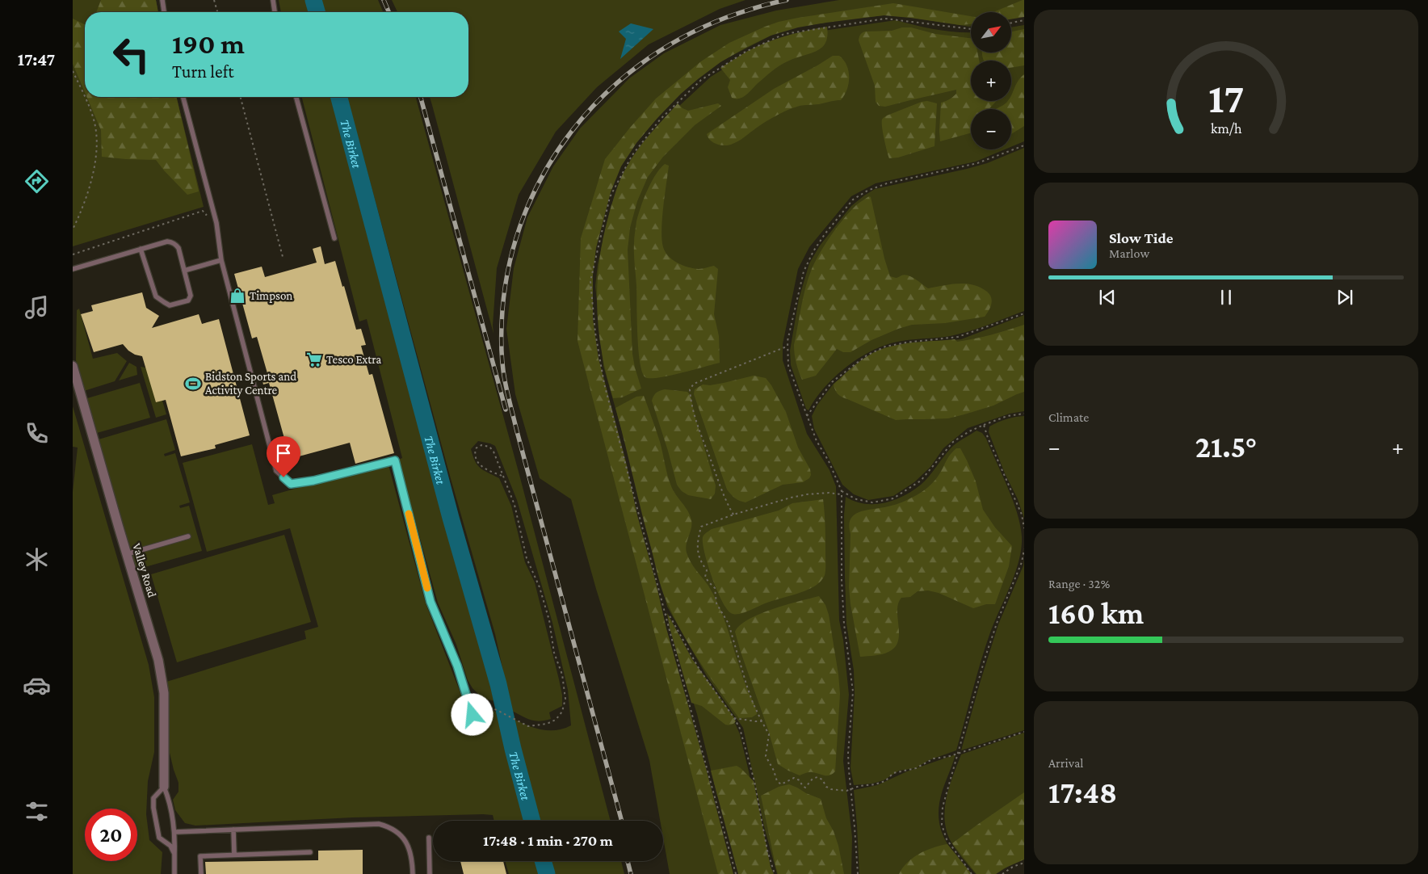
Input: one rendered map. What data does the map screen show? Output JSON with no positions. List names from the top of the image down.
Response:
{
  "streets": {
    "street": ["Valley Road"]
  },
  "water": ["The Birket"],
  "places": {
    "shop": ["Timpson"],
    "supermarket": ["Tesco Extra"],
    "sports": ["Bidston Sports and Activity Centre"]
  },
  "north": "top right",
  "page": {
    "tabs": "17:47",
    "map_buttons": ["+", "−"],
    "turn": ["190 m", "Turn left"],
    "song": ["Slow Tide", "Marlow"],
    "tile": [
      "Climate",
      ["Range · 32%", "160 km"],
      ["Arrival", "17:48"]
    ],
    "heat": ["−", "21.5°", "+"],
    "limit": "20",
    "trip": "17:48 · 1 min · 270 m",
    "gauge": ["17", "km/h"]
  }
}
